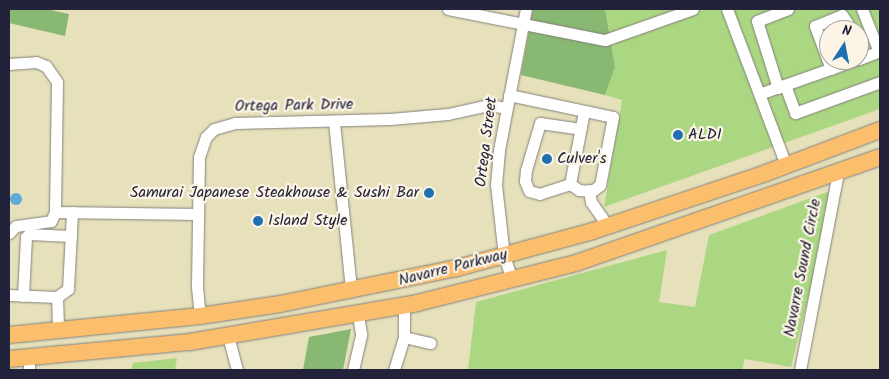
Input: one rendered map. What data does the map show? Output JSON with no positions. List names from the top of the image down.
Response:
{
  "streets": {
    "highway": ["Navarre Parkway"],
    "street": ["Ortega Park Drive", "Ortega Street", "Navarre Sound Circle"]
  },
  "crossings": [
    ["Ortega Park Drive", "Ortega Street"],
    ["Ortega Park Drive", "Navarre Parkway"],
    ["Ortega Street", "Navarre Parkway"],
    ["Navarre Parkway", "Navarre Sound Circle"]
  ],
  "places": [
    "ALDI",
    "Culver's",
    "Samurai Japanese Steakhouse & Sushi Bar",
    "Island Style"
  ],
  "north": "top"
}
